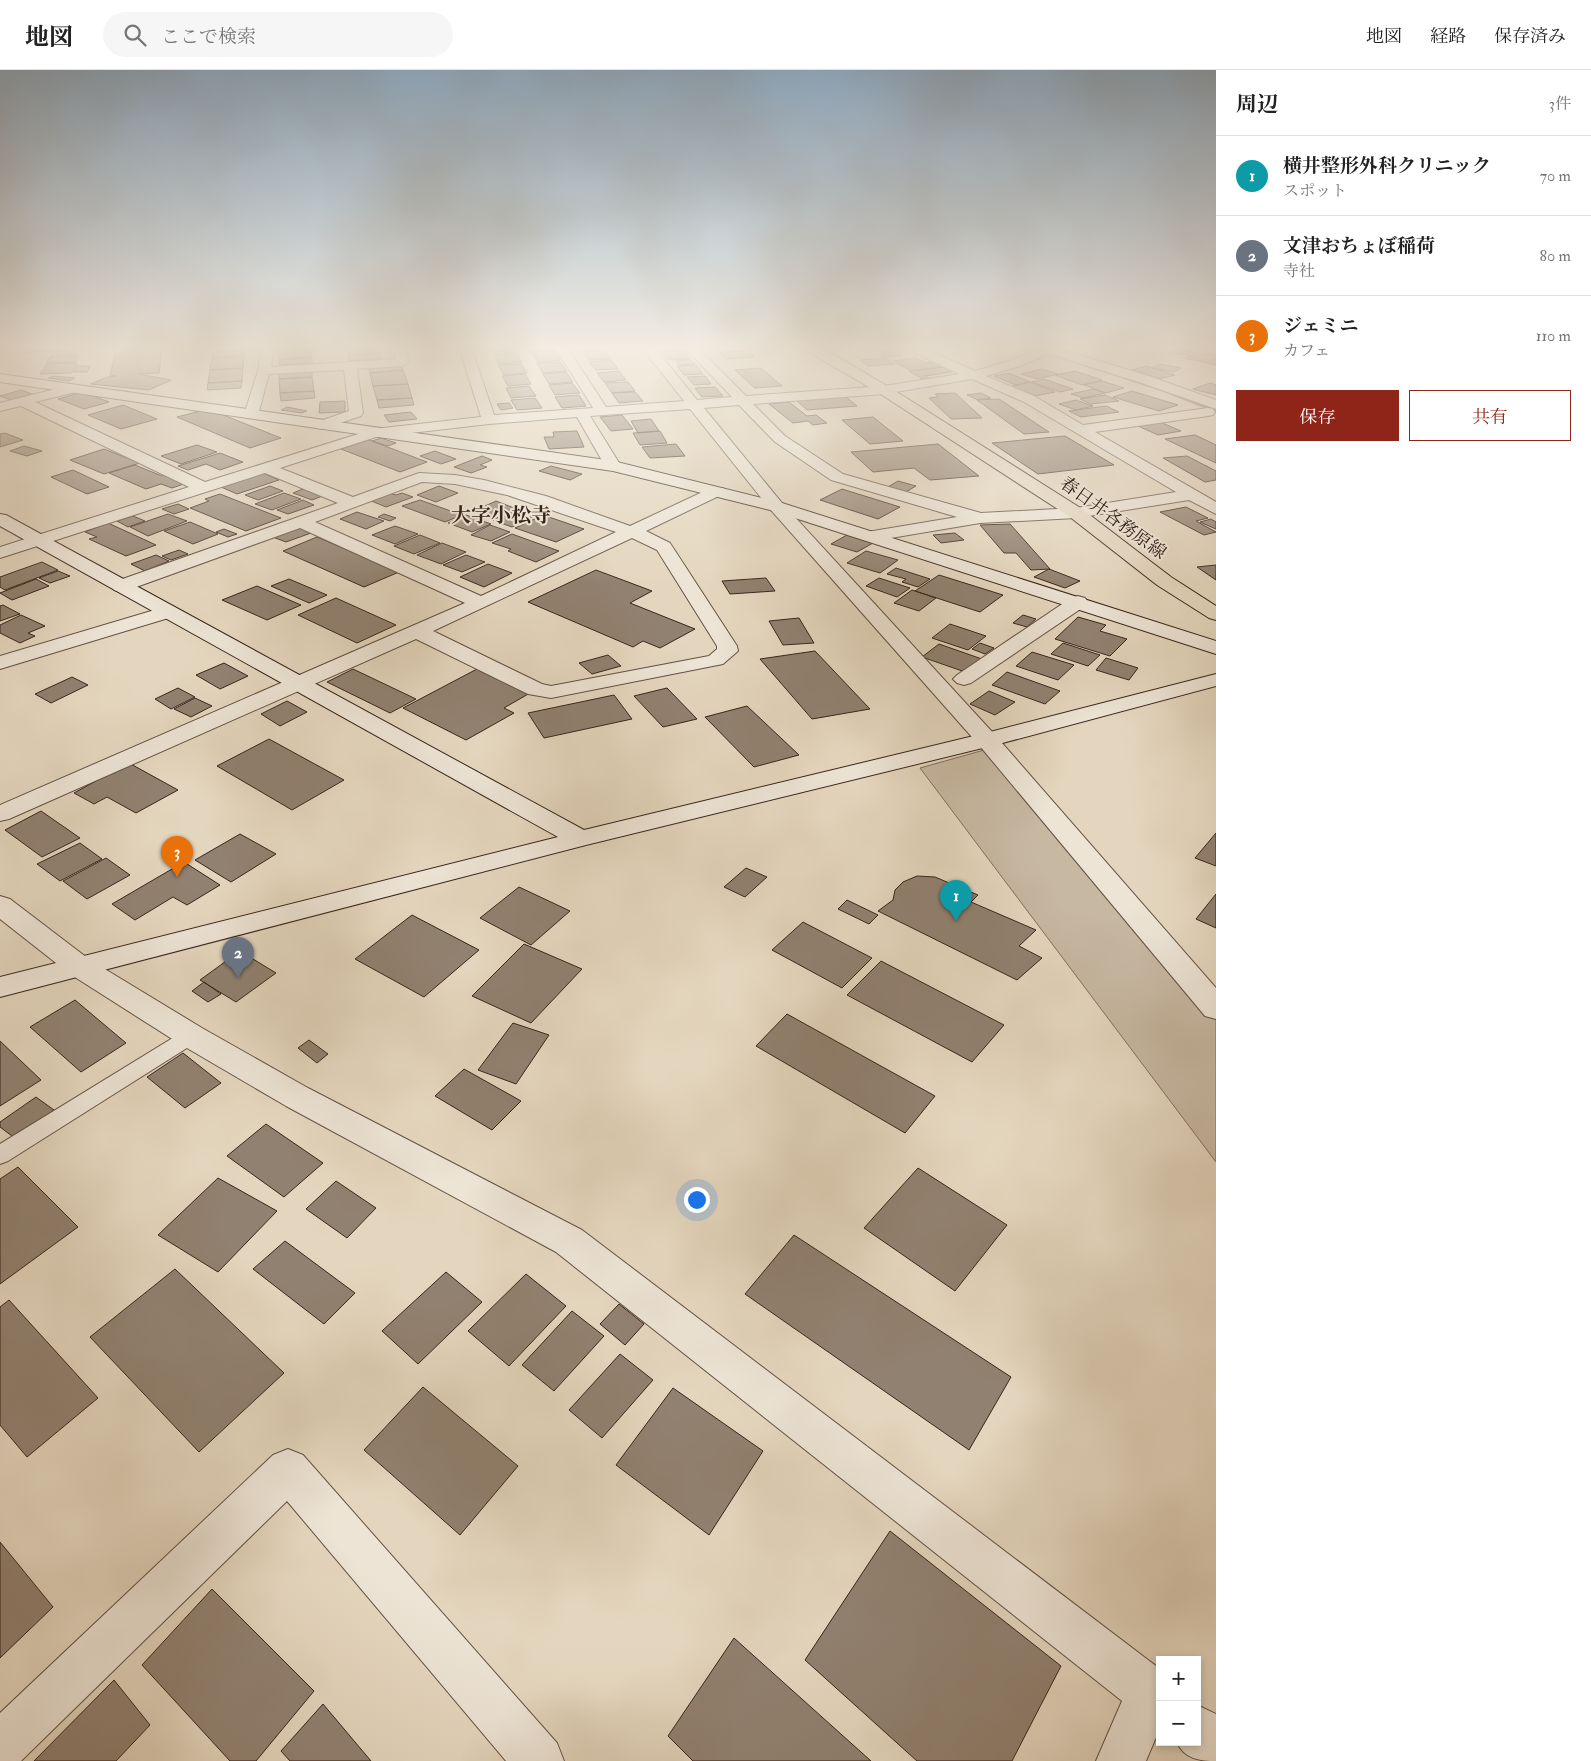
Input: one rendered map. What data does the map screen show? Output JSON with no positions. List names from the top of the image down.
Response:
{
  "streets": {
    "main road": ["春日井各務原線"]
  },
  "districts": ["大字小松寺"],
  "page": {
    "header": "地図",
    "search": "ここで検索",
    "nav": ["地図", "経路", "保存済み"],
    "heading": ["周辺", "3件"],
    "list": [
      {
        "mark": "1",
        "name": "横井整形外科クリニック",
        "note": "スポット",
        "value": "70 m"
      },
      {
        "mark": "2",
        "name": "文津おちょぼ稲荷",
        "note": "寺社",
        "value": "80 m"
      },
      {
        "mark": "3",
        "name": "ジェミニ",
        "note": "カフェ",
        "value": "110 m"
      }
    ],
    "buttons": ["保存", "共有"],
    "pins": ["3", "1", "2"],
    "map_buttons": ["+", "−"]
  }
}
